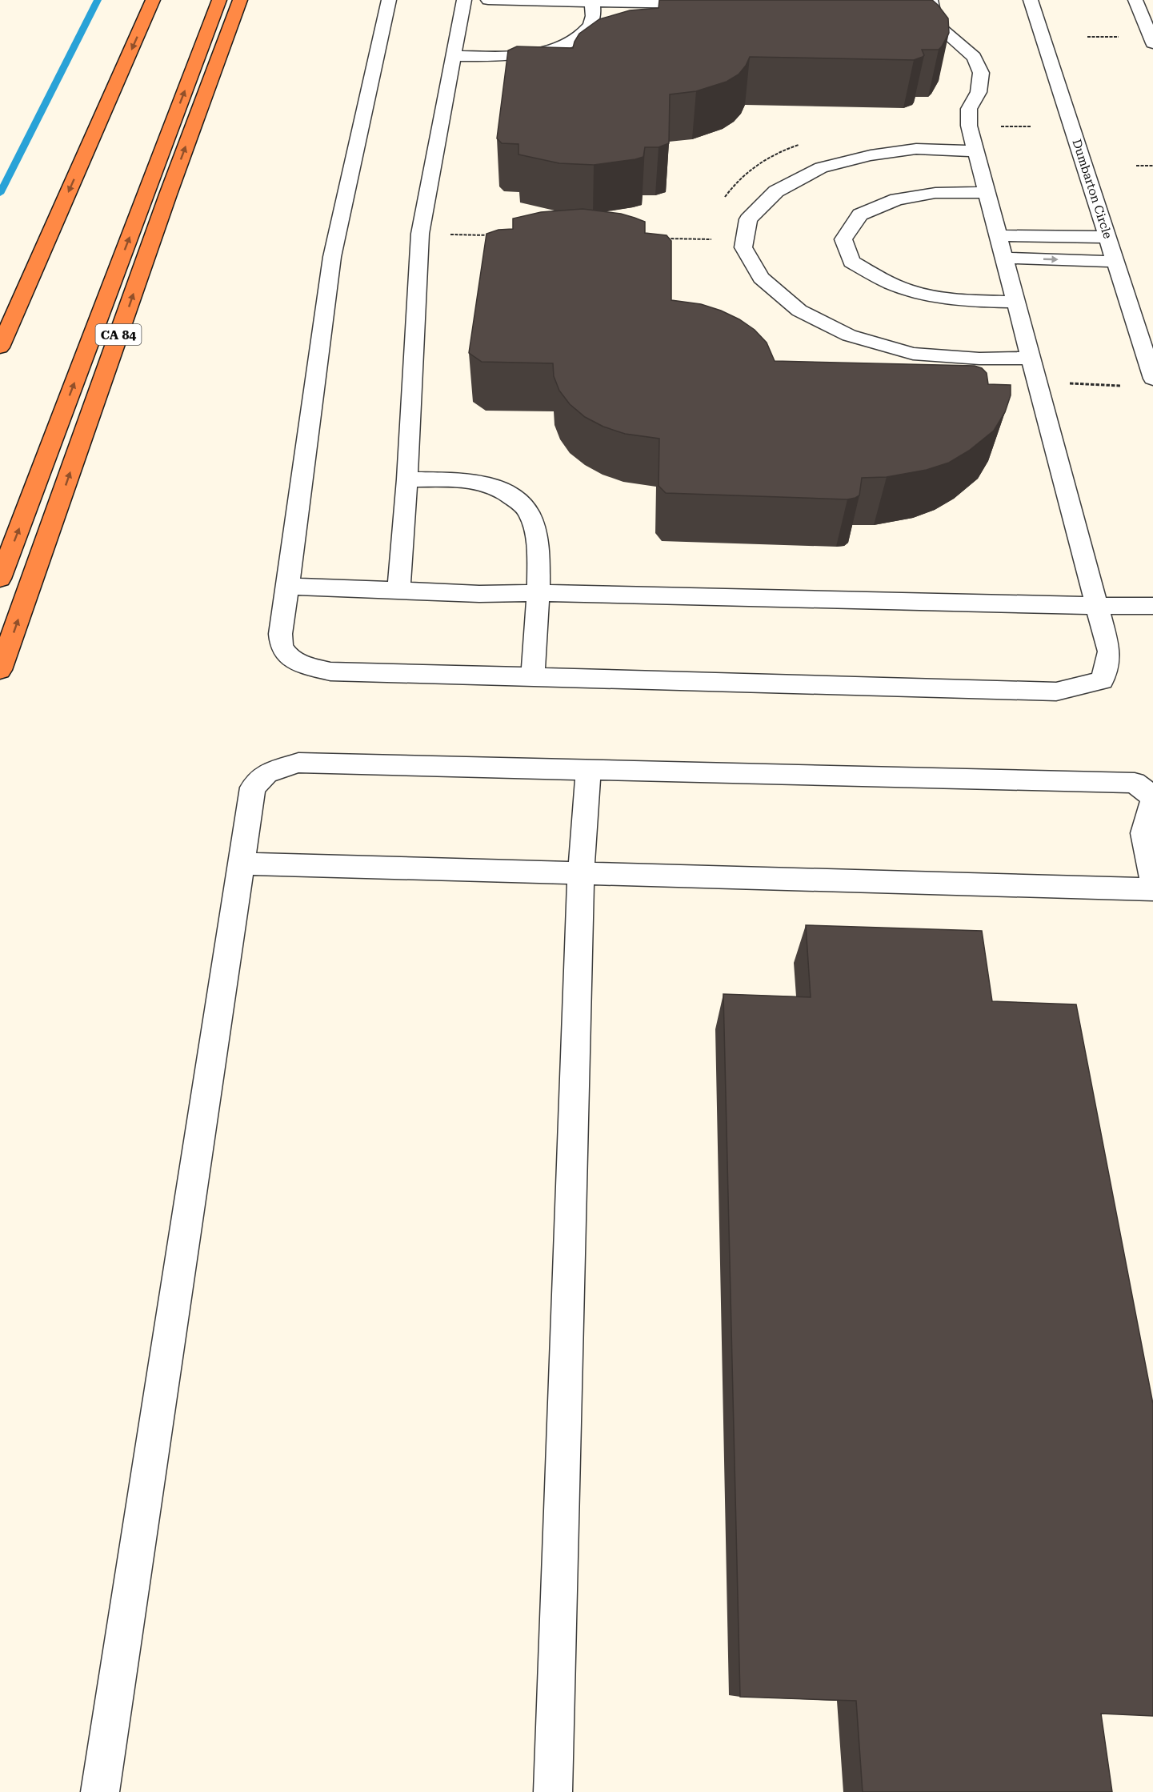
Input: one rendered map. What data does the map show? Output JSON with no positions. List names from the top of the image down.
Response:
{
  "streets": {
    "highway": ["CA 84"],
    "street": ["Dumbarton Circle"]
  }
}
